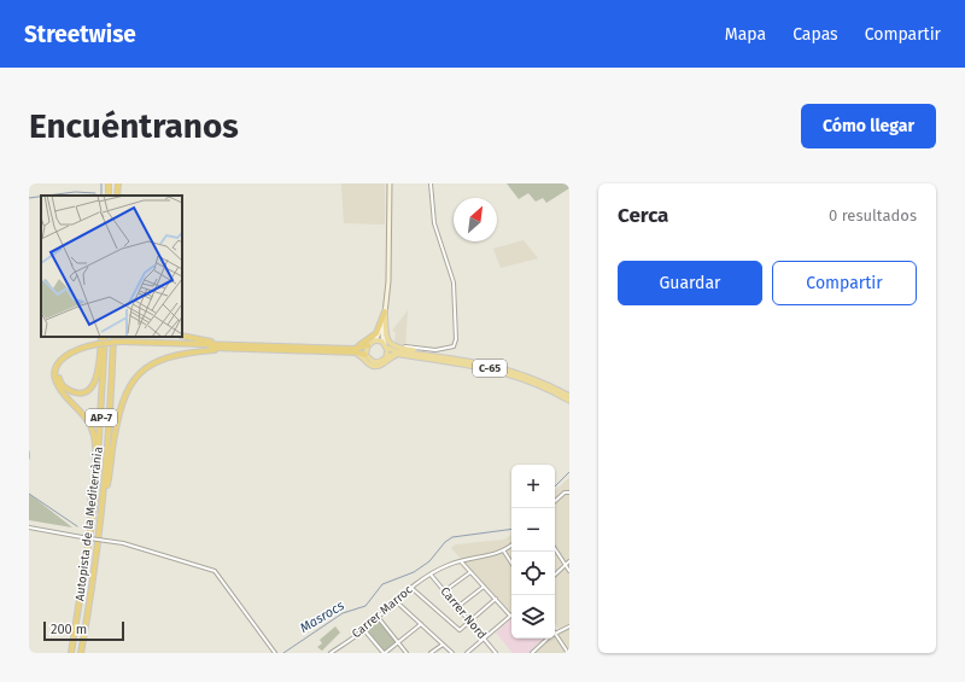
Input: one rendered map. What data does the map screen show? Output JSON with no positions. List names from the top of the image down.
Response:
{
  "streets": {
    "highway": ["C-65", "AP-7", "Autopista de la Mediterrània"],
    "street": ["Carrer Marroc", "Carrer Nord"]
  },
  "crossings": [
    ["Carrer Marroc", "Carrer Nord"]
  ],
  "water": ["Masrocs"],
  "scale_bar": "200 m",
  "north": "top right",
  "page": {
    "header": "Streetwise",
    "nav": ["Mapa", "Capas", "Compartir"],
    "buttons": [
      "Cómo llegar",
      ["Guardar", "Compartir"]
    ],
    "title": "Encuéntranos",
    "heading": ["Cerca", "0 resultados"],
    "map_buttons": ["+", "−"],
    "scale": "200 m"
  }
}
